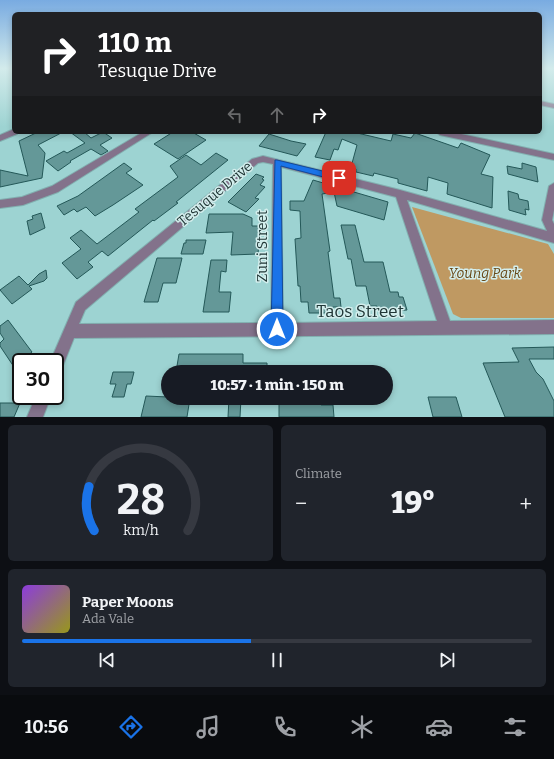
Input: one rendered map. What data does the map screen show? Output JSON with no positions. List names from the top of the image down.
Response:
{
  "streets": {
    "street": ["Tesuque Drive", "Zuni Street", "Taos Street"]
  },
  "crossings": [
    ["Tesuque Drive", "Zuni Street"],
    ["Tesuque Drive", "Taos Street"],
    ["Zuni Street", "Taos Street"]
  ],
  "parks": ["Young Park"],
  "page": {
    "turn": ["110 m", "Tesuque Drive"],
    "limit": "30",
    "trip": "10:57 · 1 min · 150 m",
    "tile": "Climate",
    "heat": ["−", "19°", "+"],
    "song": ["Paper Moons", "Ada Vale"],
    "tabs": "10:56",
    "gauge": ["28", "km/h"]
  }
}
